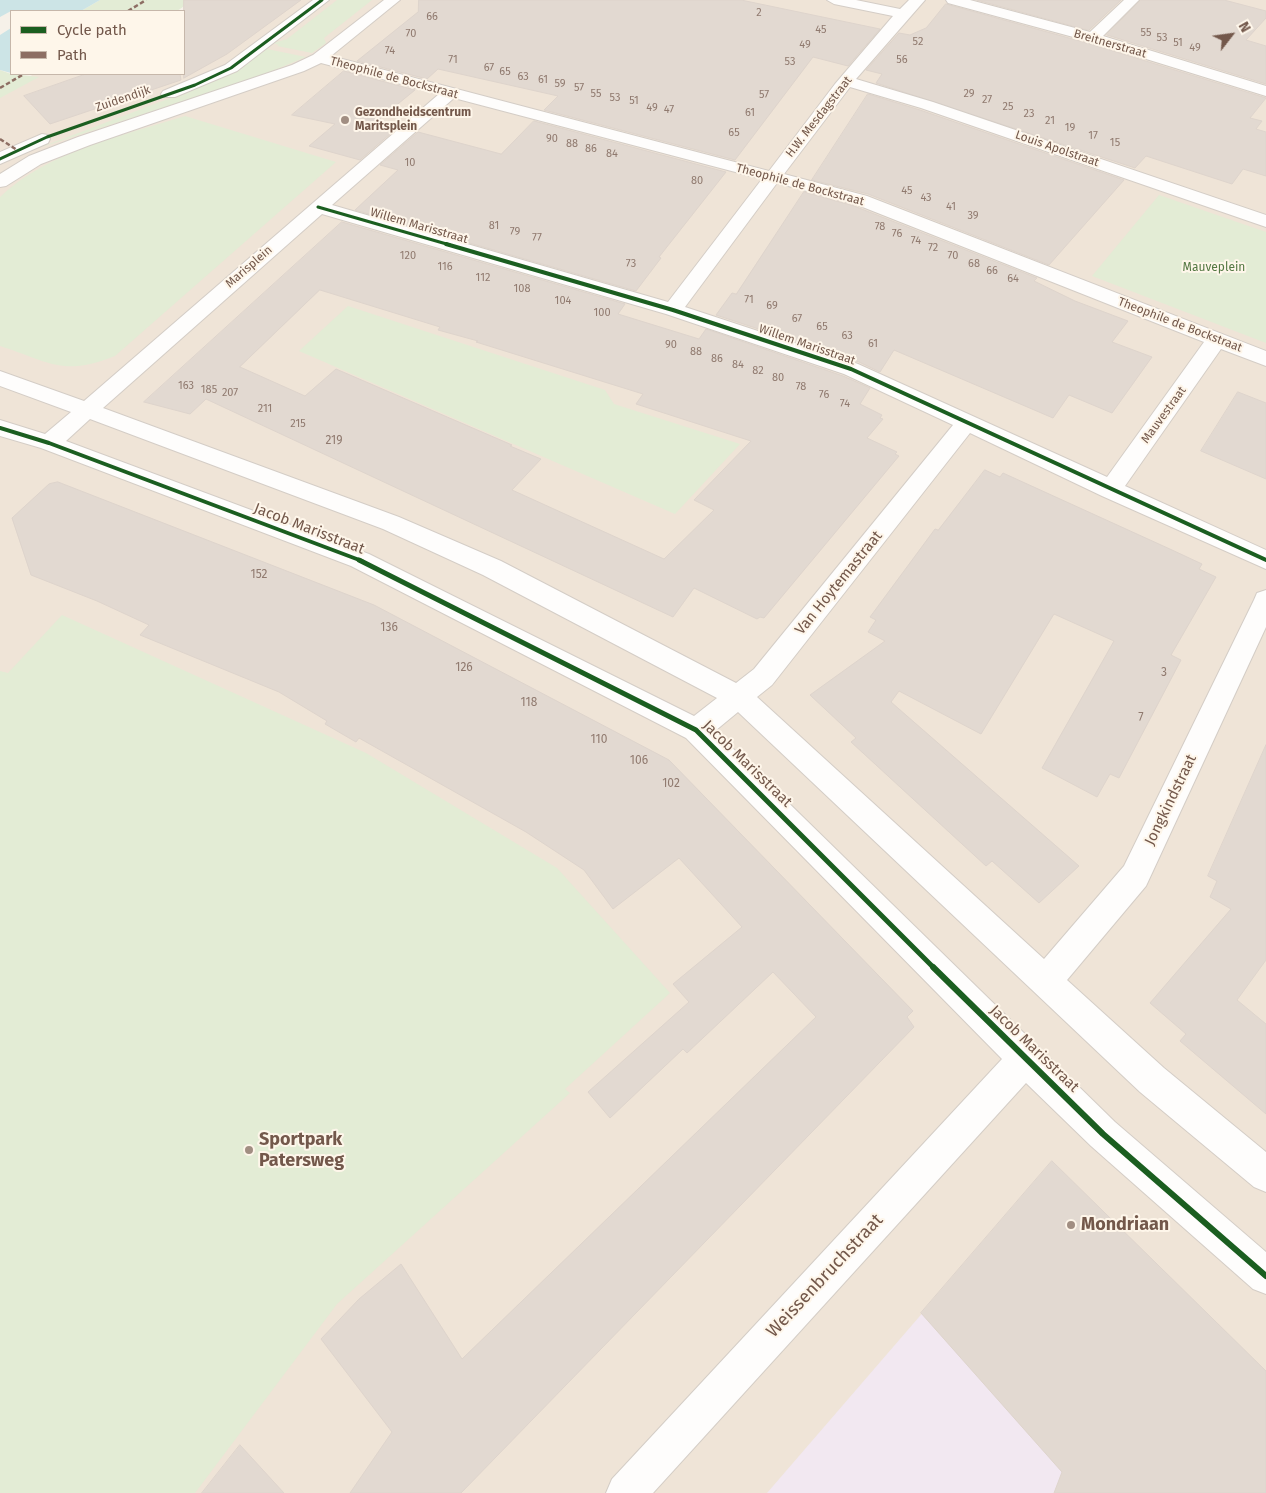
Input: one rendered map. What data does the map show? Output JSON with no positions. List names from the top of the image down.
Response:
{
  "streets": {
    "street": [
      "Breitnerstraat",
      "Theophile de Bockstraat",
      "Zuidendijk",
      "H.W. Mesdagstraat",
      "Louis Apolstraat",
      "Willem Marisstraat",
      "Marisplein",
      "Mauvestraat",
      "Jacob Marisstraat",
      "Van Hoytemastraat",
      "Jongkindstraat",
      "Weissenbruchstraat"
    ]
  },
  "crossings": [
    ["Theophile de Bockstraat", "Zuidendijk"],
    ["Theophile de Bockstraat", "H.W. Mesdagstraat"],
    ["Theophile de Bockstraat", "Marisplein"],
    ["Theophile de Bockstraat", "Mauvestraat"],
    ["H.W. Mesdagstraat", "Louis Apolstraat"],
    ["H.W. Mesdagstraat", "Willem Marisstraat"],
    ["Willem Marisstraat", "Marisplein"],
    ["Willem Marisstraat", "Mauvestraat"],
    ["Willem Marisstraat", "Van Hoytemastraat"],
    ["Marisplein", "Jacob Marisstraat"],
    ["Jacob Marisstraat", "Van Hoytemastraat"],
    ["Jacob Marisstraat", "Weissenbruchstraat"]
  ],
  "parks": ["Mauveplein"],
  "places": ["Gezondheidscentrum Maritsplein", "Sportpark Patersweg", "Mondriaan"],
  "house_numbers": [
    "2",
    "66",
    "45",
    "55",
    "70",
    "53",
    "52",
    "51",
    "49",
    "49",
    "74",
    "71",
    "56",
    "53",
    "67",
    "65",
    "63",
    "61",
    "59",
    "57",
    "55",
    "29",
    "57",
    "53",
    "27",
    "51",
    "25",
    "49",
    "47",
    "61",
    "23",
    "21",
    "19",
    "65",
    "17",
    "90",
    "15",
    "88",
    "86",
    "84",
    "10",
    "80",
    "45",
    "43",
    "41",
    "39",
    "81",
    "78",
    "79",
    "76",
    "77",
    "74",
    "72",
    "120",
    "70",
    "73",
    "68",
    "116",
    "66",
    "112",
    "64",
    "108",
    "71",
    "104",
    "69",
    "100",
    "67",
    "65",
    "63",
    "61",
    "90",
    "88",
    "86",
    "84",
    "82",
    "80",
    "163",
    "78",
    "185",
    "207",
    "76",
    "74",
    "211",
    "215",
    "219",
    "152",
    "136",
    "126",
    "3",
    "118",
    "7",
    "110",
    "106",
    "102"
  ],
  "legend": ["Cycle path", "Path"],
  "north": "top right"
}
